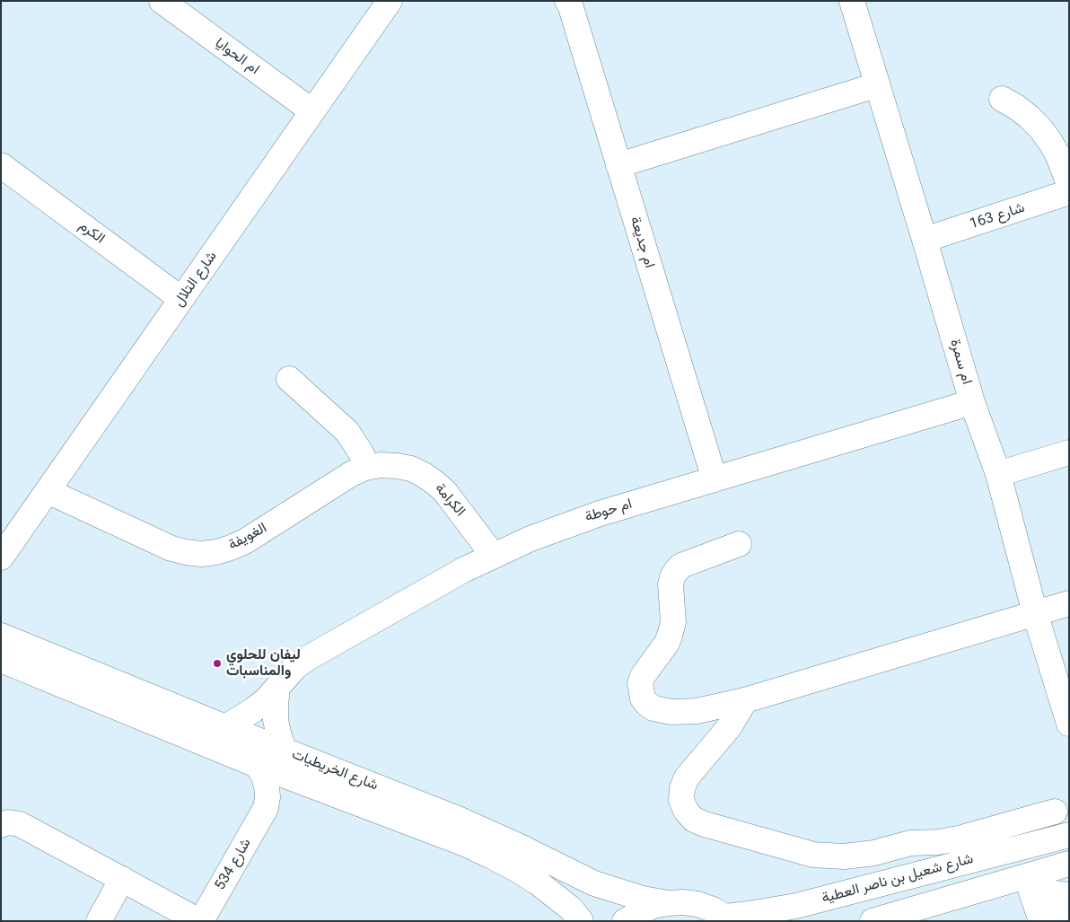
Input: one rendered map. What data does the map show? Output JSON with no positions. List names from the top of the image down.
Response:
{
  "streets": {
    "street": [
      "ام الحوايا",
      "شارع 163",
      "الكرم",
      "ام جديعة",
      "شارع التلال",
      "ام سمرة",
      "الكرامة",
      "ام حوطة",
      "الغويفة",
      "شارع الخريطيات",
      "شارع 534",
      "شارع شعيل بن ناصر العطية"
    ]
  },
  "crossings": [
    ["ام الحوايا", "شارع التلال"],
    ["شارع 163", "ام سمرة"],
    ["الكرم", "شارع التلال"],
    ["ام جديعة", "ام حوطة"],
    ["شارع التلال", "الغويفة"],
    ["ام سمرة", "ام حوطة"],
    ["الكرامة", "ام حوطة"],
    ["الكرامة", "الغويفة"],
    ["ام حوطة", "شارع الخريطيات"],
    ["شارع الخريطيات", "شارع 534"]
  ],
  "places": ["ليفان للحلوي والمناسبات"]
}
